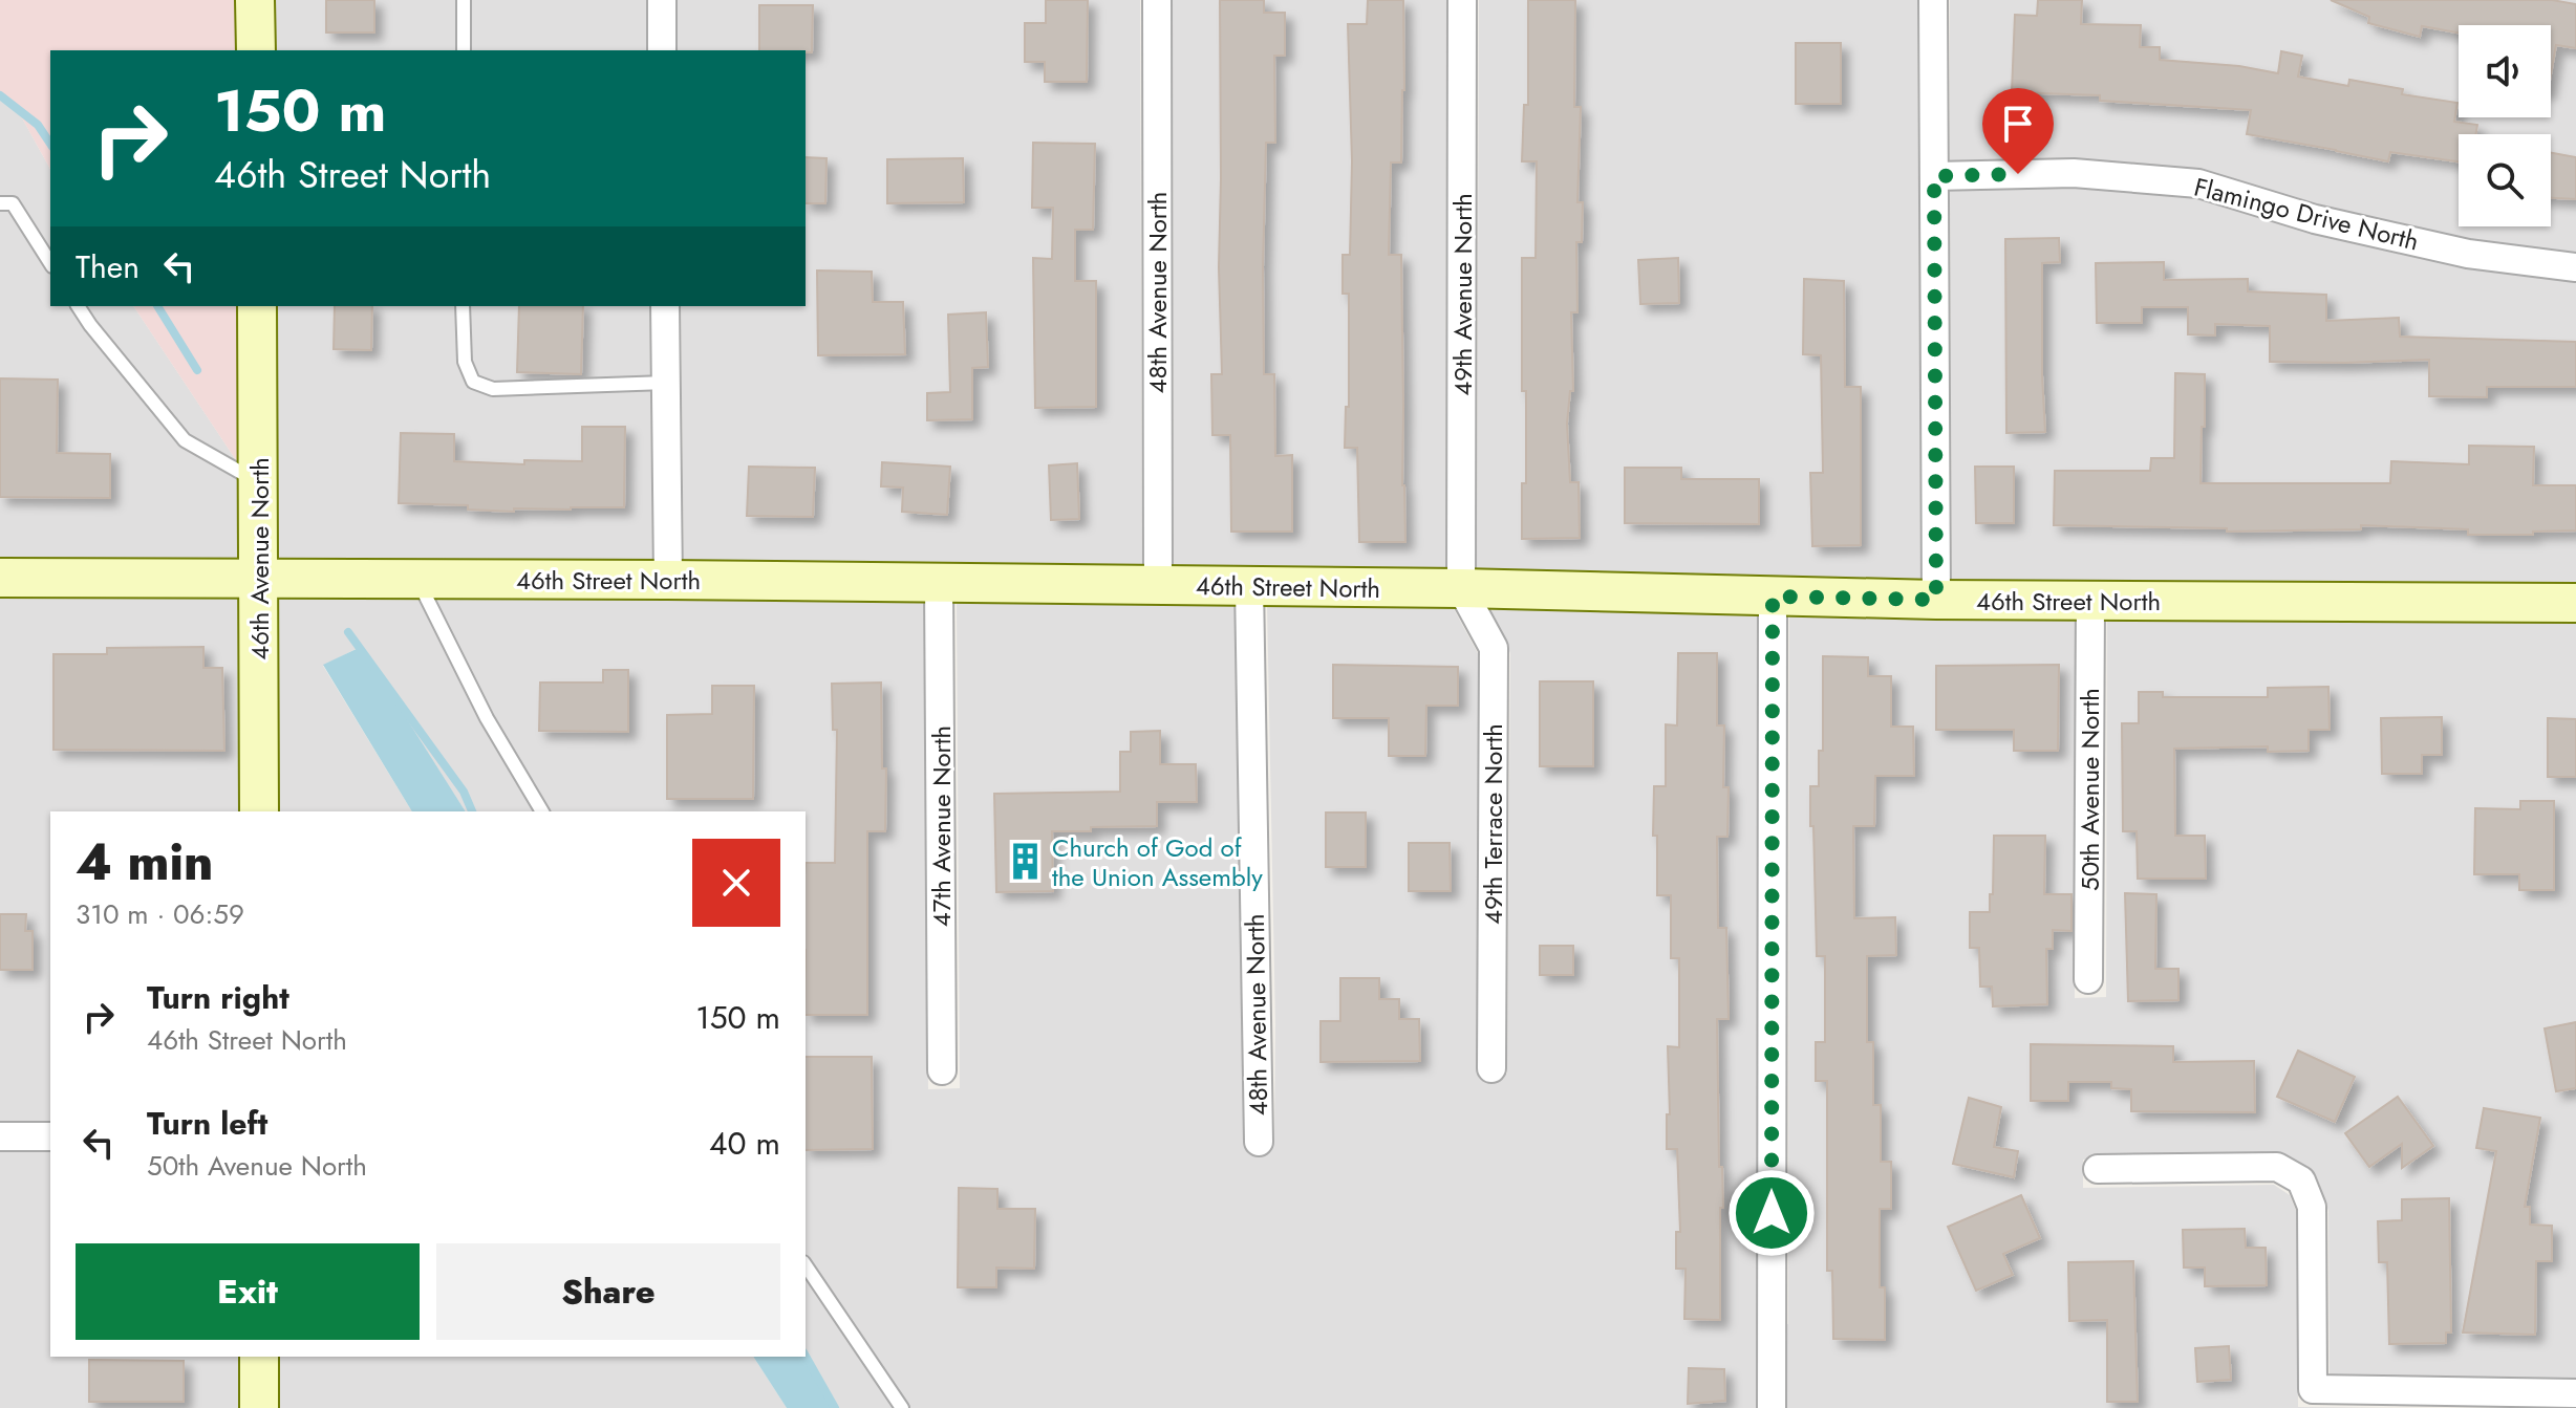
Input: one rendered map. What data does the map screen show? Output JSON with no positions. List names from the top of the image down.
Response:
{
  "streets": {
    "street": [
      "Flamingo Drive North",
      "48th Avenue North",
      "49th Avenue North",
      "46th Avenue North",
      "46th Street North",
      "50th Avenue North",
      "49th Terrace North",
      "47th Avenue North"
    ]
  },
  "crossings": [
    ["48th Avenue North", "46th Street North"],
    ["49th Avenue North", "46th Street North"],
    ["49th Avenue North", "49th Terrace North"],
    ["46th Avenue North", "46th Street North"],
    ["46th Street North", "50th Avenue North"],
    ["46th Street North", "49th Terrace North"],
    ["46th Street North", "47th Avenue North"]
  ],
  "places": {
    "building": ["Church of God of the Union Assembly"]
  },
  "page": {
    "turn": ["150 m", "46th Street North"],
    "then": "Then",
    "heading": ["4 min", "310 m · 06:59"],
    "list": [
      {
        "name": "Turn right",
        "note": "46th Street North",
        "value": "150 m"
      },
      {
        "name": "Turn left",
        "note": "50th Avenue North",
        "value": "40 m"
      }
    ],
    "buttons": ["Exit", "Share"]
  }
}
